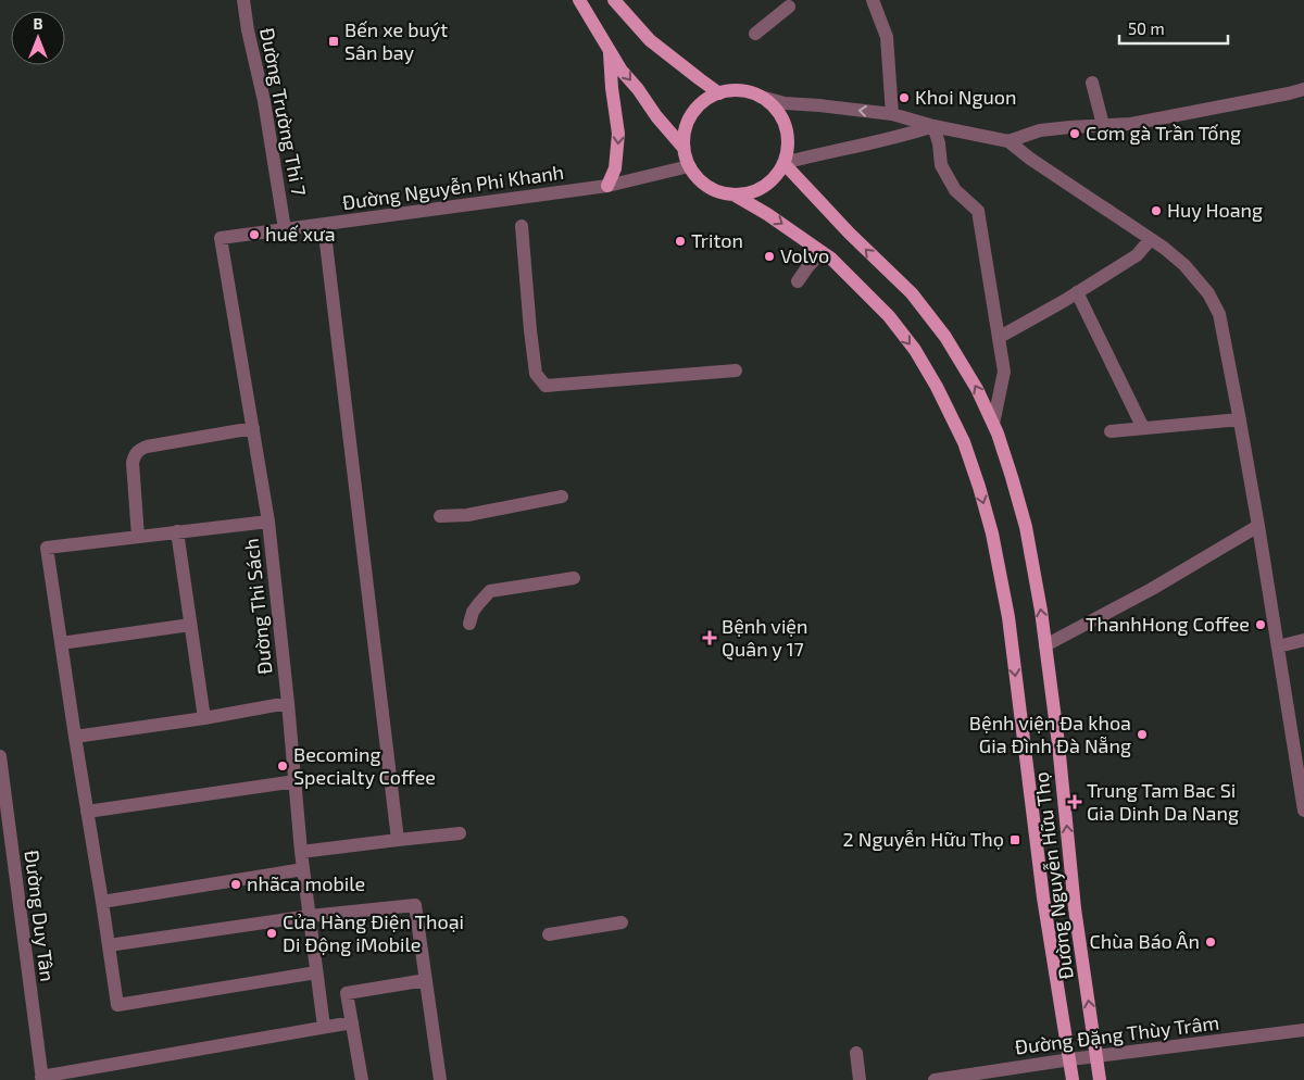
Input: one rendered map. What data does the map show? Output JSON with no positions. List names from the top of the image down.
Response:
{
  "streets": {
    "main road": ["Đường Nguyễn Hữu Thọ"],
    "street": [
      "Đường Trường Thi 7",
      "Đường Nguyễn Phi Khanh",
      "Đường Thi Sách",
      "Đường Duy Tân",
      "Đường Đặng Thùy Trâm"
    ]
  },
  "crossings": [
    ["Đường Trường Thi 7", "Đường Nguyễn Phi Khanh"],
    ["Đường Nguyễn Phi Khanh", "Đường Thi Sách"],
    ["Đường Nguyễn Phi Khanh", "Đường Nguyễn Hữu Thọ"],
    ["Đường Nguyễn Hữu Thọ", "Đường Đặng Thùy Trâm"]
  ],
  "places": {
    "transit": ["Bến xe buýt Sân bay", "2 Nguyễn Hữu Thọ"],
    "other": [
      "Khoi Nguon",
      "Cơm gà Trần Tống",
      "Huy Hoang",
      "huế xưa",
      "Triton",
      "Volvo",
      "ThanhHong Coffee",
      "Bệnh viện Đa khoa Gia Đình Đà Nẵng",
      "Becoming Specialty Coffee",
      "nhãca mobile",
      "Cửa Hàng Điện Thoại Di Động iMobile",
      "Chùa Báo Ân"
    ],
    "health": ["Bệnh viện Quân y 17", "Trung Tam Bac Si Gia Dinh Da Nang"]
  },
  "scale_bar": "50 m",
  "north": "top"
}
